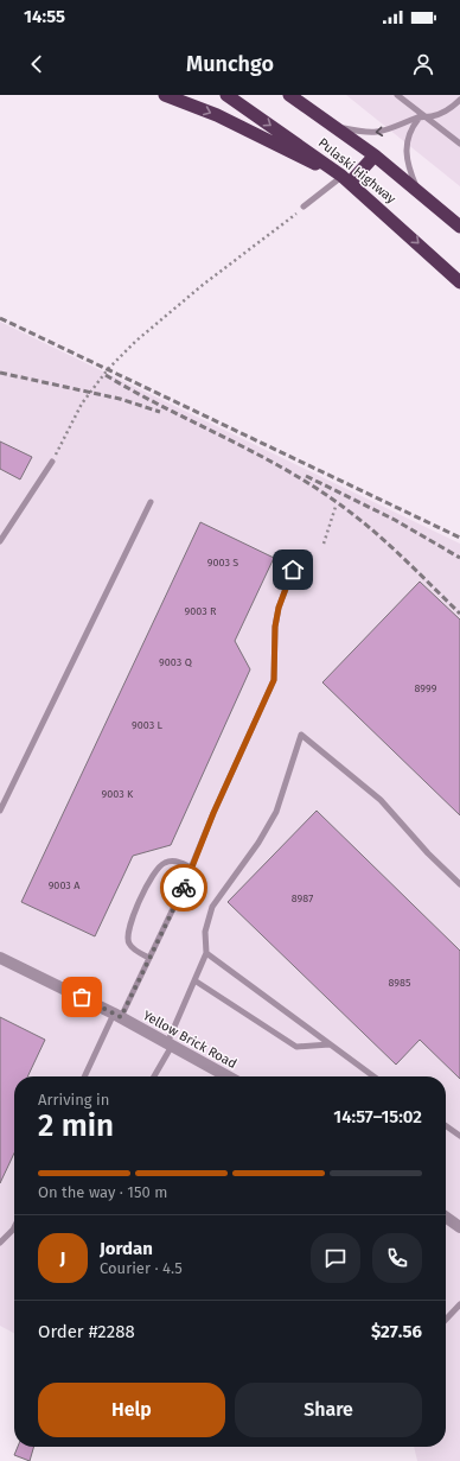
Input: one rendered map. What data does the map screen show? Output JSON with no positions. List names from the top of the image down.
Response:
{
  "streets": {
    "highway": ["Pulaski Highway"],
    "street": ["Yellow Brick Road"]
  },
  "house_numbers": [
    "9003 S",
    "9003 R",
    "9003 Q",
    "8999",
    "9003 L",
    "9003 K",
    "9003 A",
    "8987",
    "8985"
  ],
  "page": {
    "status": "14:55",
    "header": "Munchgo",
    "heading": ["2 min", "Arriving in", "14:57–15:02"],
    "panel": [
      "Jordan",
      "Courier · 4.5",
      "Order #2288",
      "$27.56"
    ],
    "bar": "On the way · 150 m",
    "round": "J",
    "buttons": ["Help", "Share"]
  }
}
